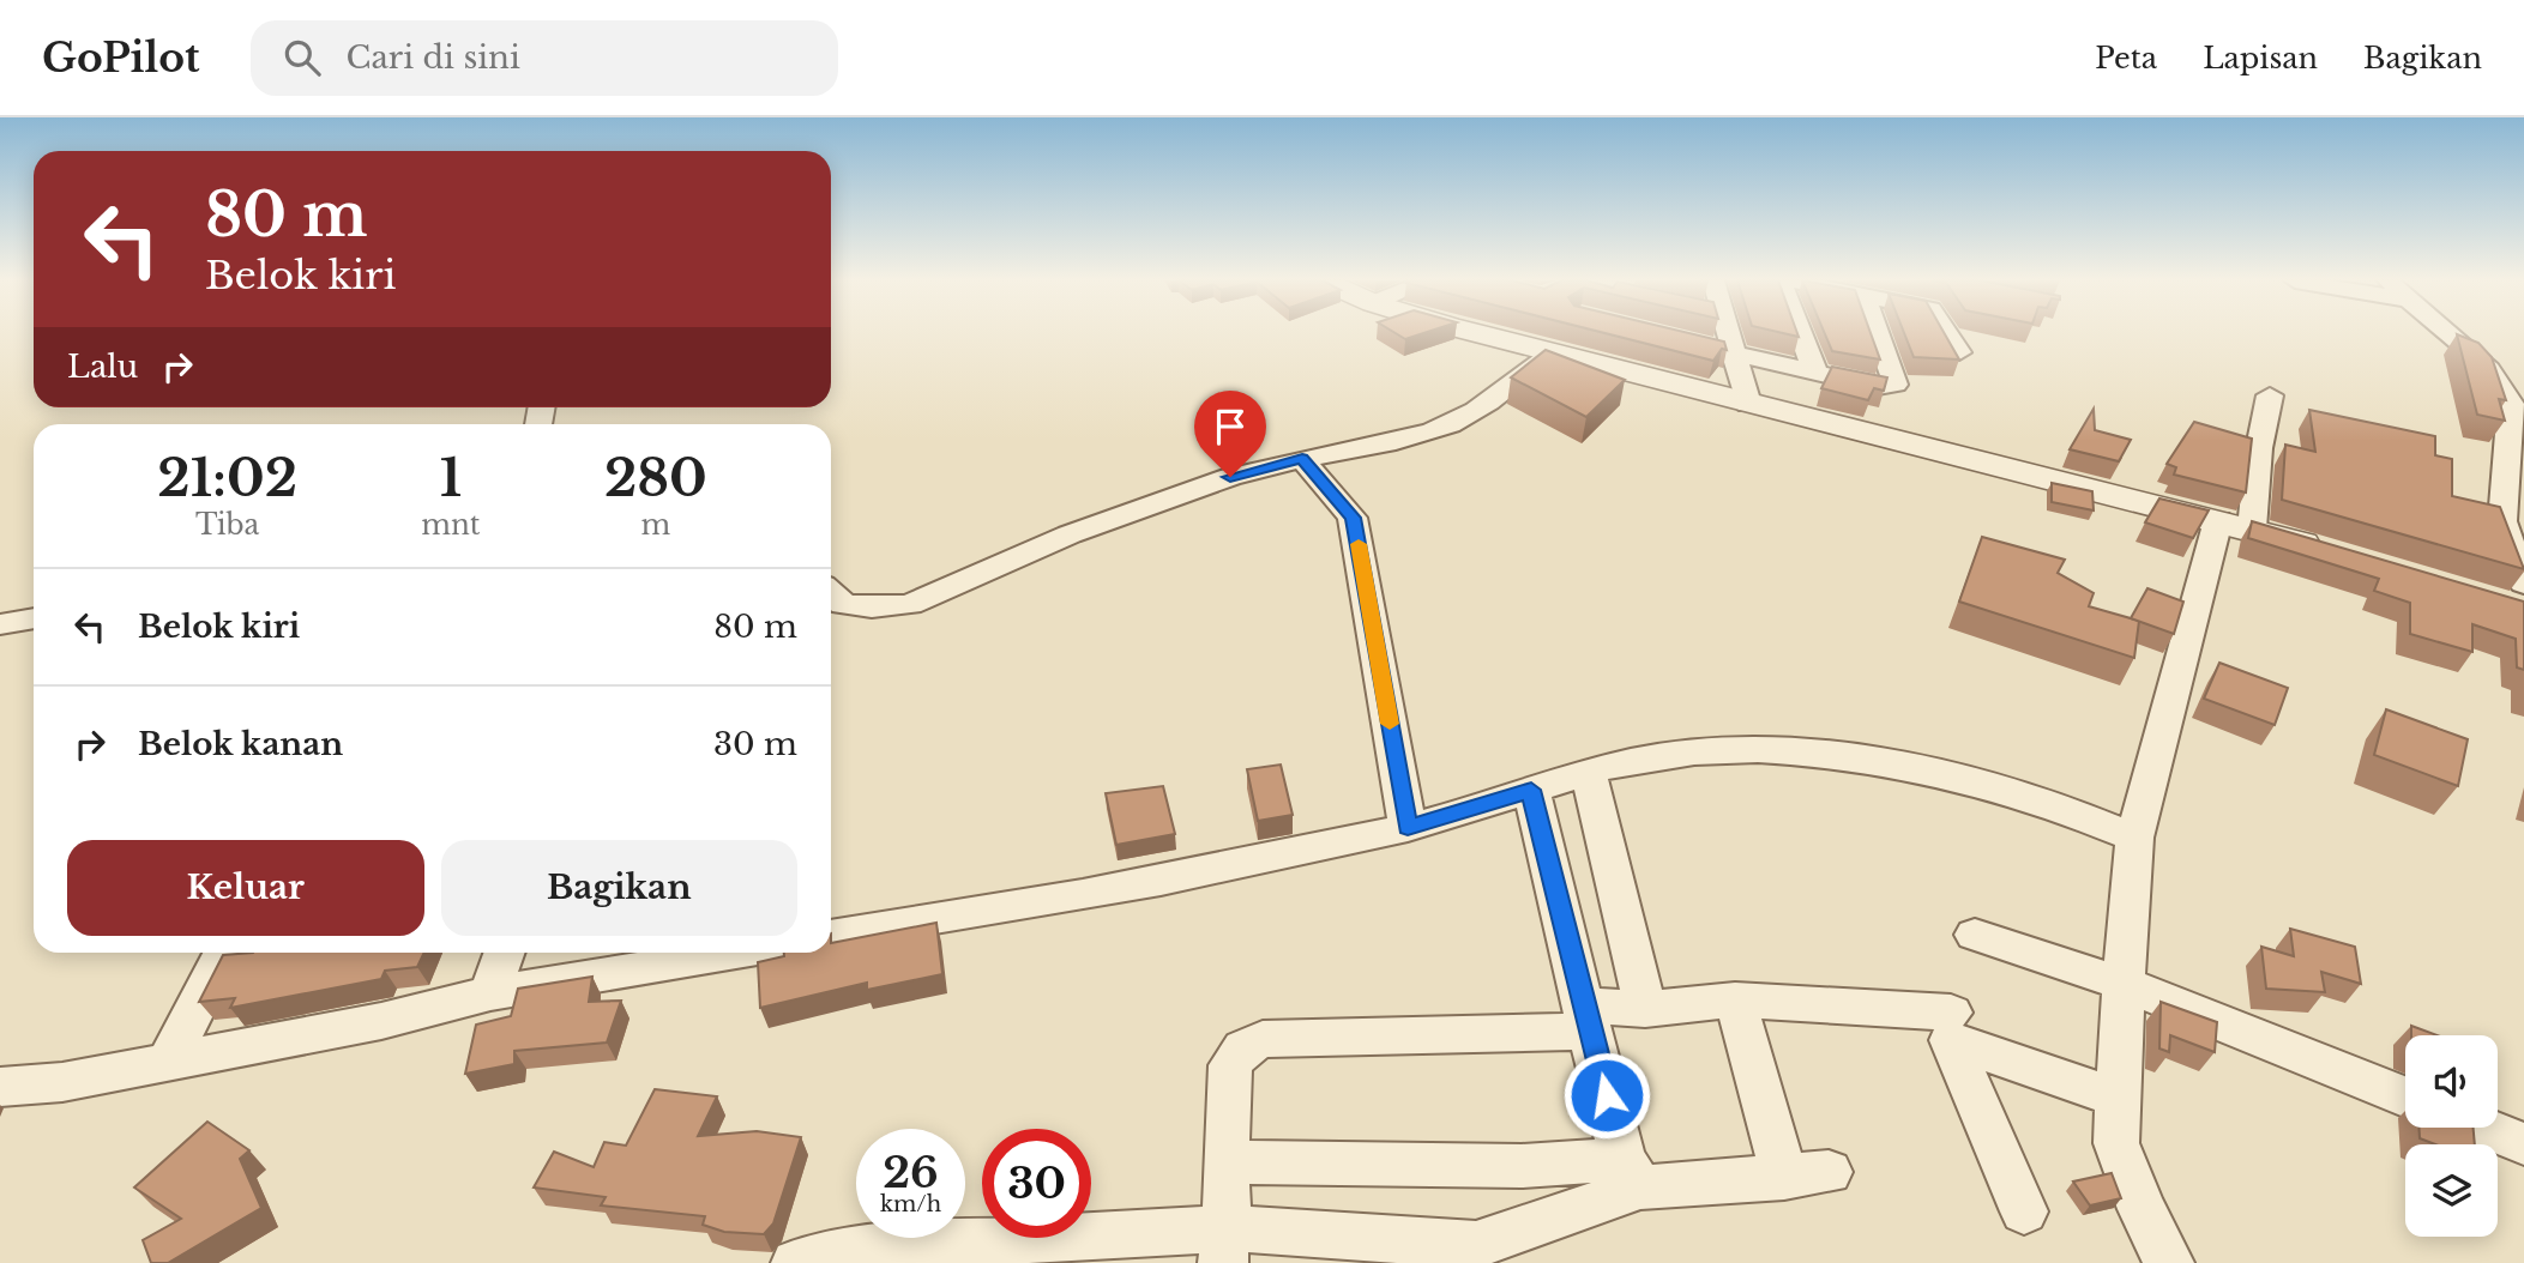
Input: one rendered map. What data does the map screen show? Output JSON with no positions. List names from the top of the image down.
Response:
{
  "page": {
    "header": "GoPilot",
    "search": "Cari di sini",
    "nav": ["Peta", "Lapisan", "Bagikan"],
    "turn": ["80 m", "Belok kiri"],
    "then": "Lalu",
    "eta": [
      "21:02",
      "Tiba",
      "1",
      "mnt",
      "280",
      "m"
    ],
    "list": [
      {
        "name": "Belok kiri",
        "value": "80 m"
      },
      {
        "name": "Belok kanan",
        "value": "30 m"
      }
    ],
    "buttons": ["Keluar", "Bagikan"],
    "speed": "26 km/h",
    "limit": "30"
  }
}
